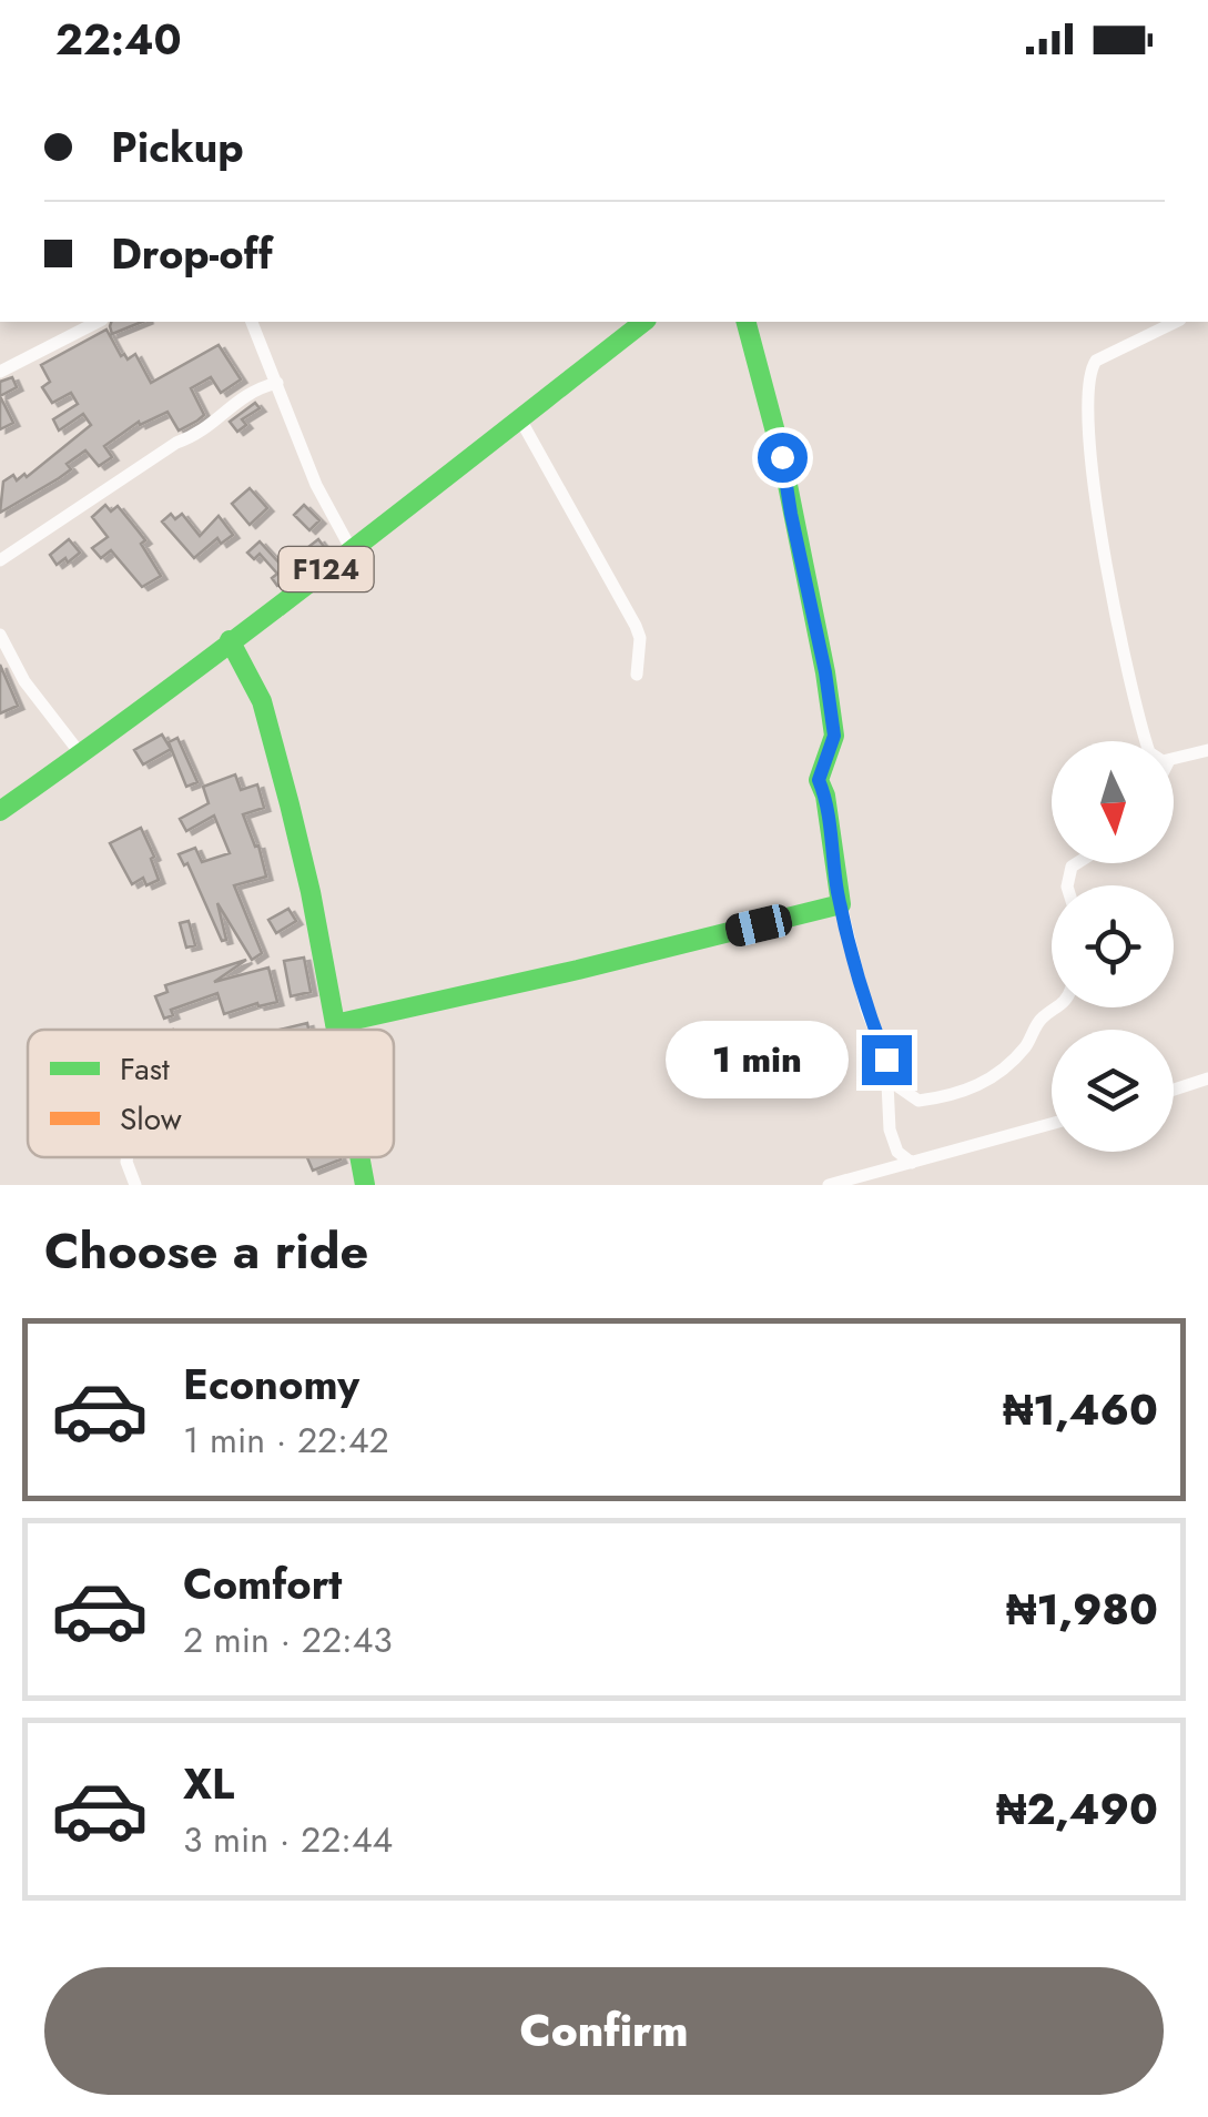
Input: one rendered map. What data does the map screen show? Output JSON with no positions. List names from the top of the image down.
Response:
{
  "streets": {
    "street": ["F124"]
  },
  "legend": ["Fast", "Slow"],
  "north": "bottom",
  "page": {
    "status": "22:40",
    "banner": ["Pickup", "Drop-off"],
    "bubble": "1 min",
    "heading": "Choose a ride",
    "list": [
      {
        "name": "Economy",
        "note": "1 min · 22:42",
        "value": "₦1,460"
      },
      {
        "name": "Comfort",
        "note": "2 min · 22:43",
        "value": "₦1,980"
      },
      {
        "name": "XL",
        "note": "3 min · 22:44",
        "value": "₦2,490"
      }
    ],
    "buttons": "Confirm"
  }
}
